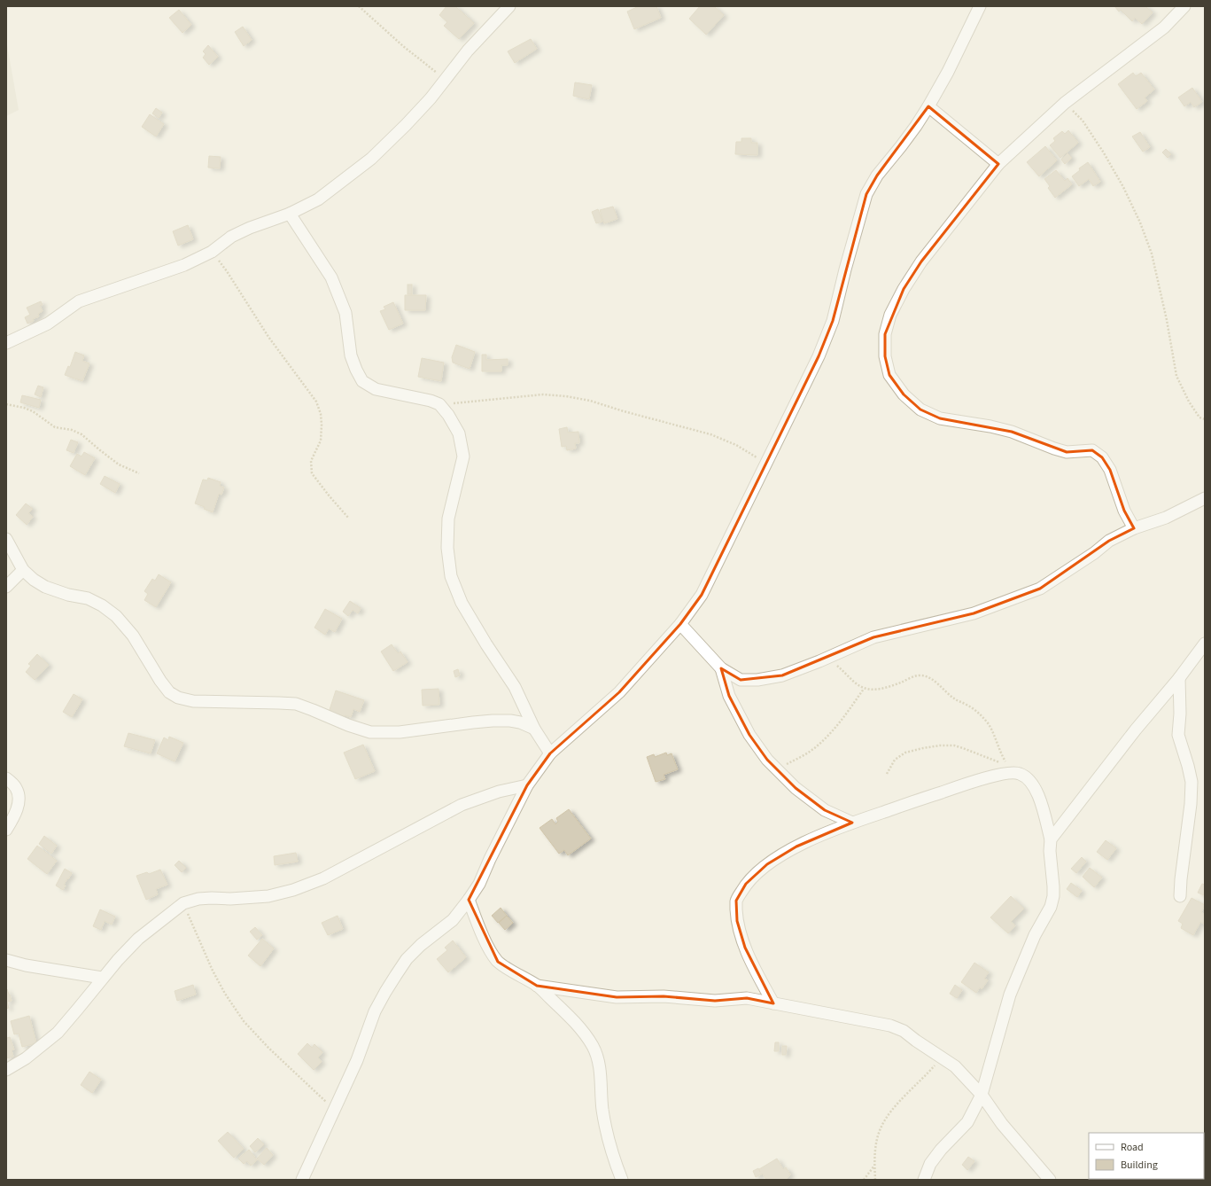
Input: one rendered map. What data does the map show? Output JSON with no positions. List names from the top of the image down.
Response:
{
  "legend": ["Road", "Building"]
}
